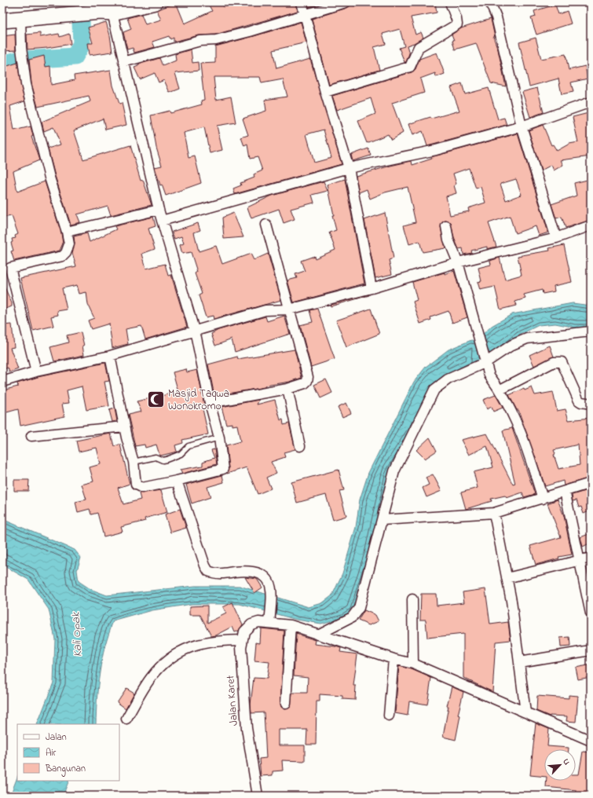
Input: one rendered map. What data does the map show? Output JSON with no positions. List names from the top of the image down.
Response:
{
  "streets": {
    "street": ["Jalan Karet"]
  },
  "water": ["Kali Opak"],
  "places": {
    "mosque": ["Masjid Taqwa Wonokromo"]
  },
  "legend": ["Jalan", "Air", "Bangunan"],
  "north": "top right"
}
